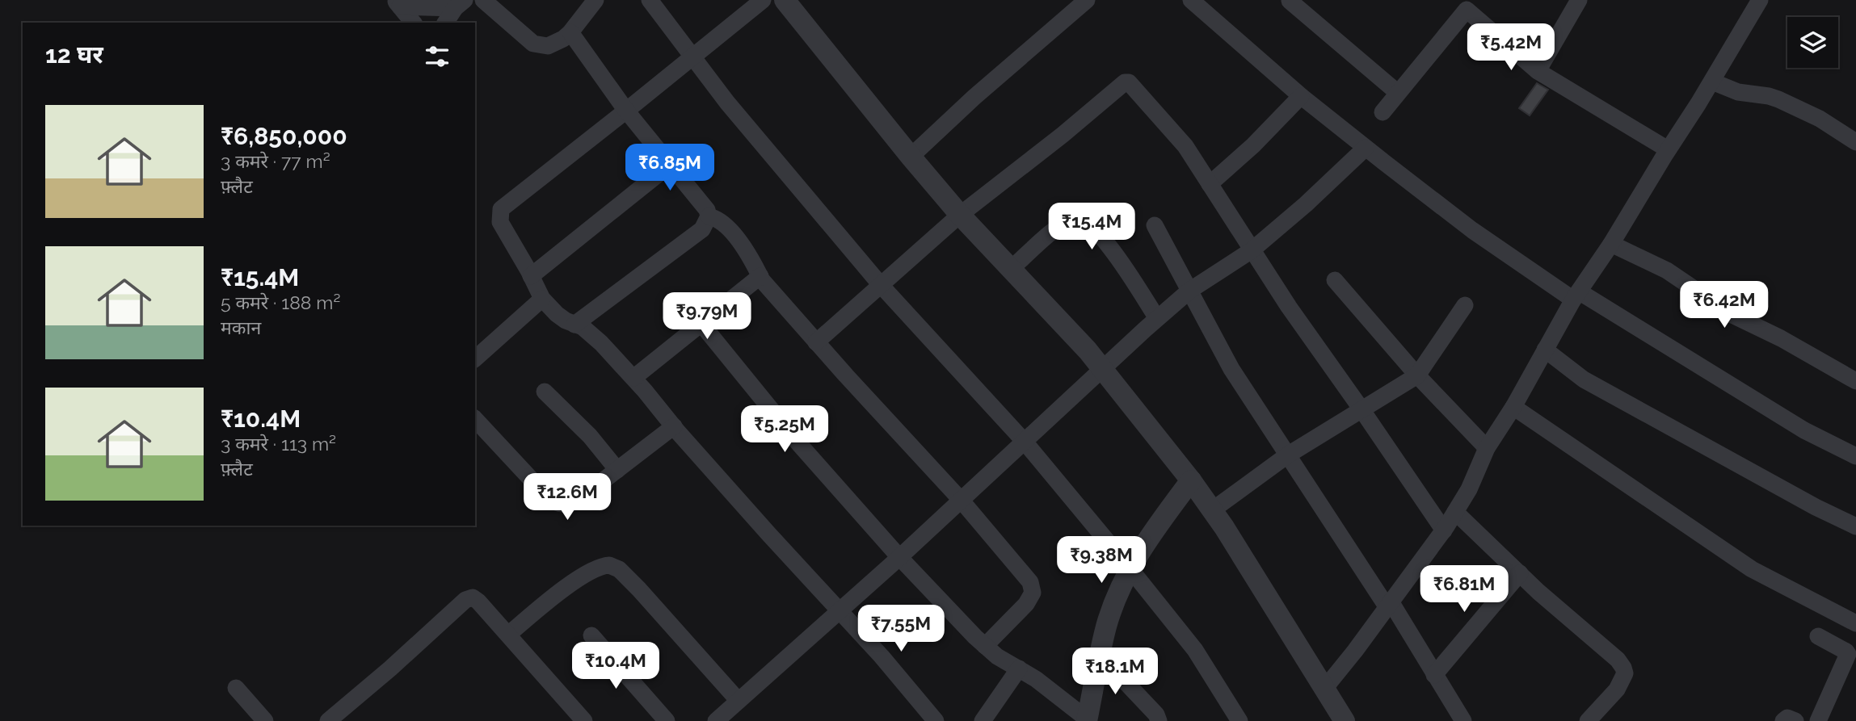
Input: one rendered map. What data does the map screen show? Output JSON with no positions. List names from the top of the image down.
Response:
{
  "page": {
    "heading": "12 घर",
    "price": [
      "₹5.42M",
      "₹6.85M",
      "₹15.4M",
      "₹6.42M",
      "₹9.79M",
      "₹5.25M",
      "₹12.6M",
      "₹9.38M",
      "₹6.81M",
      "₹7.55M",
      "₹10.4M",
      "₹18.1M"
    ],
    "list": [
      {
        "name": "₹6,850,000",
        "note": "3 कमरे · 77 m² · फ़्लैट"
      },
      {
        "name": "₹15.4M",
        "note": "5 कमरे · 188 m² · मकान"
      },
      {
        "name": "₹10.4M",
        "note": "3 कमरे · 113 m² · फ़्लैट"
      }
    ]
  }
}
